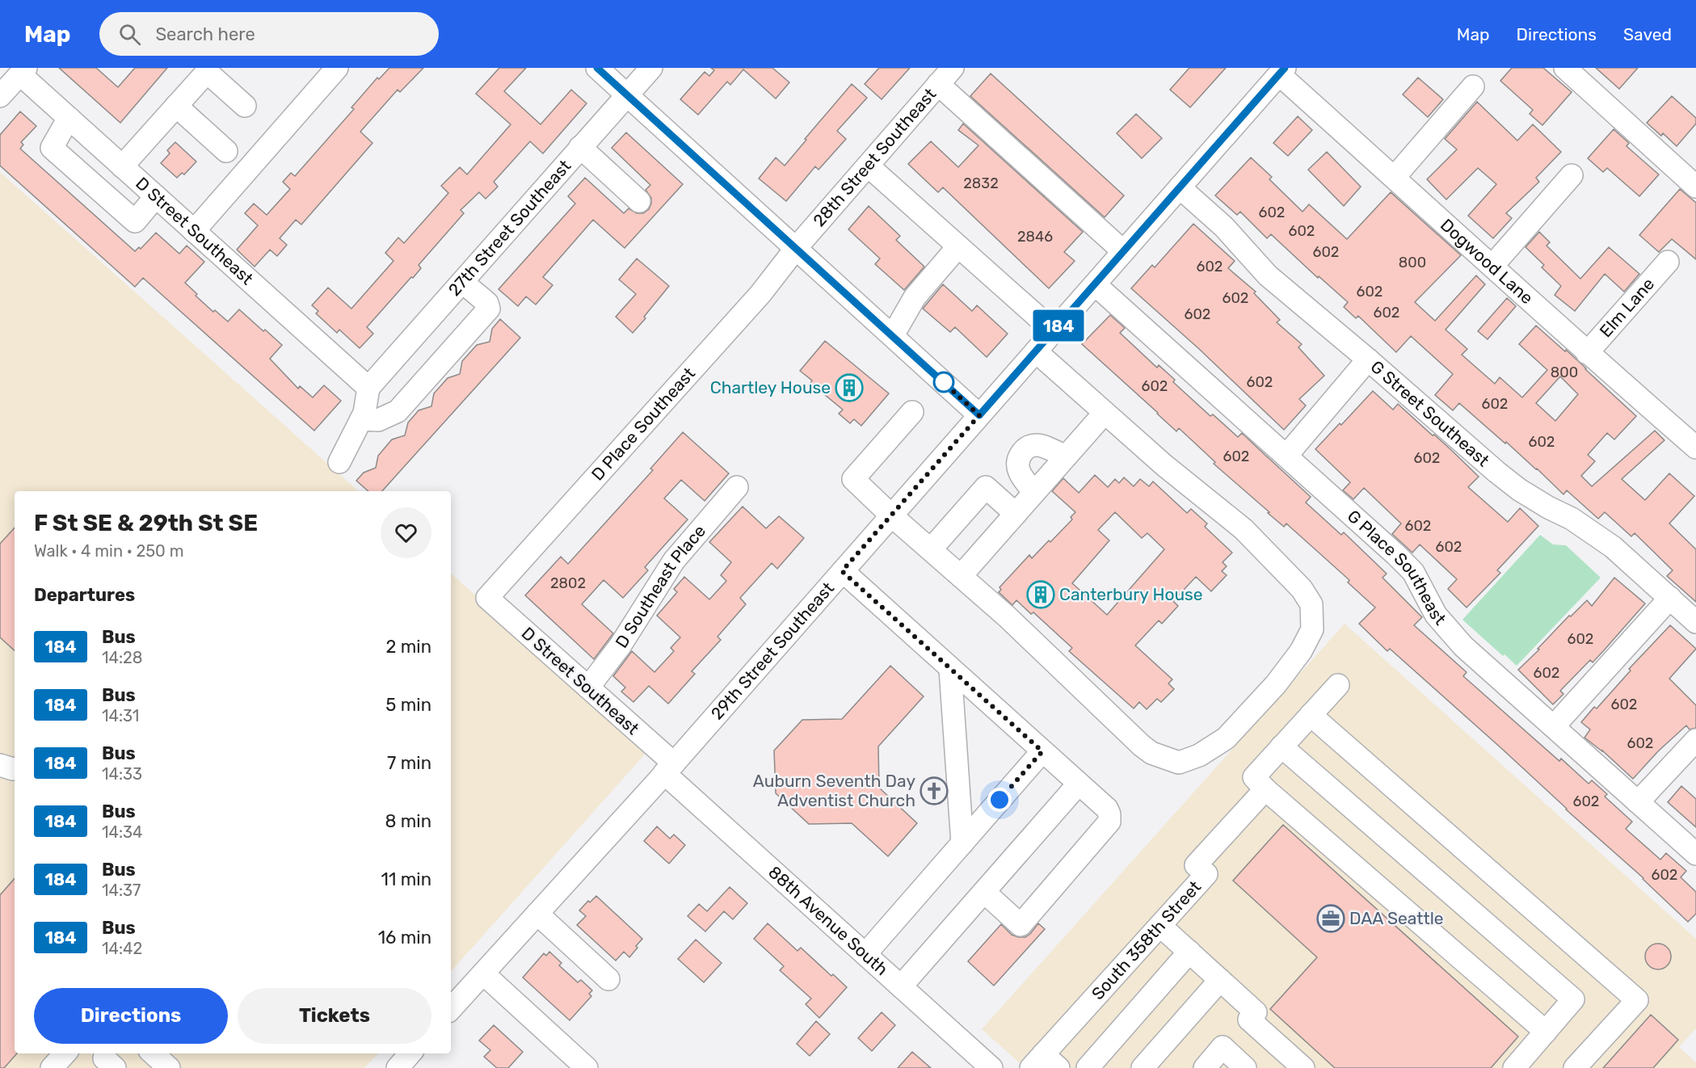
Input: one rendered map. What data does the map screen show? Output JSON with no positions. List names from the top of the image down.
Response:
{
  "streets": {
    "street": [
      "28th Street Southeast",
      "27th Street Southeast",
      "D Street Southeast",
      "Dogwood Lane",
      "Elm Lane",
      "G Street Southeast",
      "D Place Southeast",
      "G Place Southeast",
      "D Southeast Place",
      "29th Street Southeast",
      "88th Avenue South",
      "South 358th Street"
    ]
  },
  "crossings": [
    ["28th Street Southeast", "D Place Southeast"],
    ["27th Street Southeast", "D Street Southeast"],
    ["D Street Southeast", "D Place Southeast"],
    ["D Street Southeast", "D Southeast Place"],
    ["D Street Southeast", "29th Street Southeast"],
    ["D Street Southeast", "88th Avenue South"],
    ["Dogwood Lane", "Elm Lane"],
    ["Dogwood Lane", "29th Street Southeast"],
    ["G Street Southeast", "29th Street Southeast"],
    ["G Place Southeast", "29th Street Southeast"],
    ["29th Street Southeast", "88th Avenue South"]
  ],
  "places": {
    "building": ["Chartley House", "Canterbury House"],
    "church": ["Auburn Seventh Day Adventist Church"],
    "office": ["DAA Seattle"]
  },
  "lines": ["bus line 184"],
  "house_numbers": [
    "2832",
    "602",
    "602",
    "2846",
    "602",
    "800",
    "602",
    "602",
    "602",
    "602",
    "602",
    "800",
    "602",
    "602",
    "602",
    "602",
    "602",
    "602",
    "602",
    "602",
    "2802",
    "602",
    "602",
    "602",
    "602",
    "602",
    "602"
  ],
  "page": {
    "header": "Map",
    "search": "Search here",
    "nav": ["Map", "Directions", "Saved"],
    "on_map": "184",
    "heading": [
      ["F St SE & 29th St SE", "Walk · 4 min · 250 m"],
      "Departures"
    ],
    "list": [
      {
        "mark": "184",
        "name": "Bus",
        "note": "14:28",
        "value": "2 min"
      },
      {
        "mark": "184",
        "name": "Bus",
        "note": "14:31",
        "value": "5 min"
      },
      {
        "mark": "184",
        "name": "Bus",
        "note": "14:33",
        "value": "7 min"
      },
      {
        "mark": "184",
        "name": "Bus",
        "note": "14:34",
        "value": "8 min"
      },
      {
        "mark": "184",
        "name": "Bus",
        "note": "14:37",
        "value": "11 min"
      },
      {
        "mark": "184",
        "name": "Bus",
        "note": "14:42",
        "value": "16 min"
      }
    ],
    "buttons": ["Directions", "Tickets"]
  }
}
